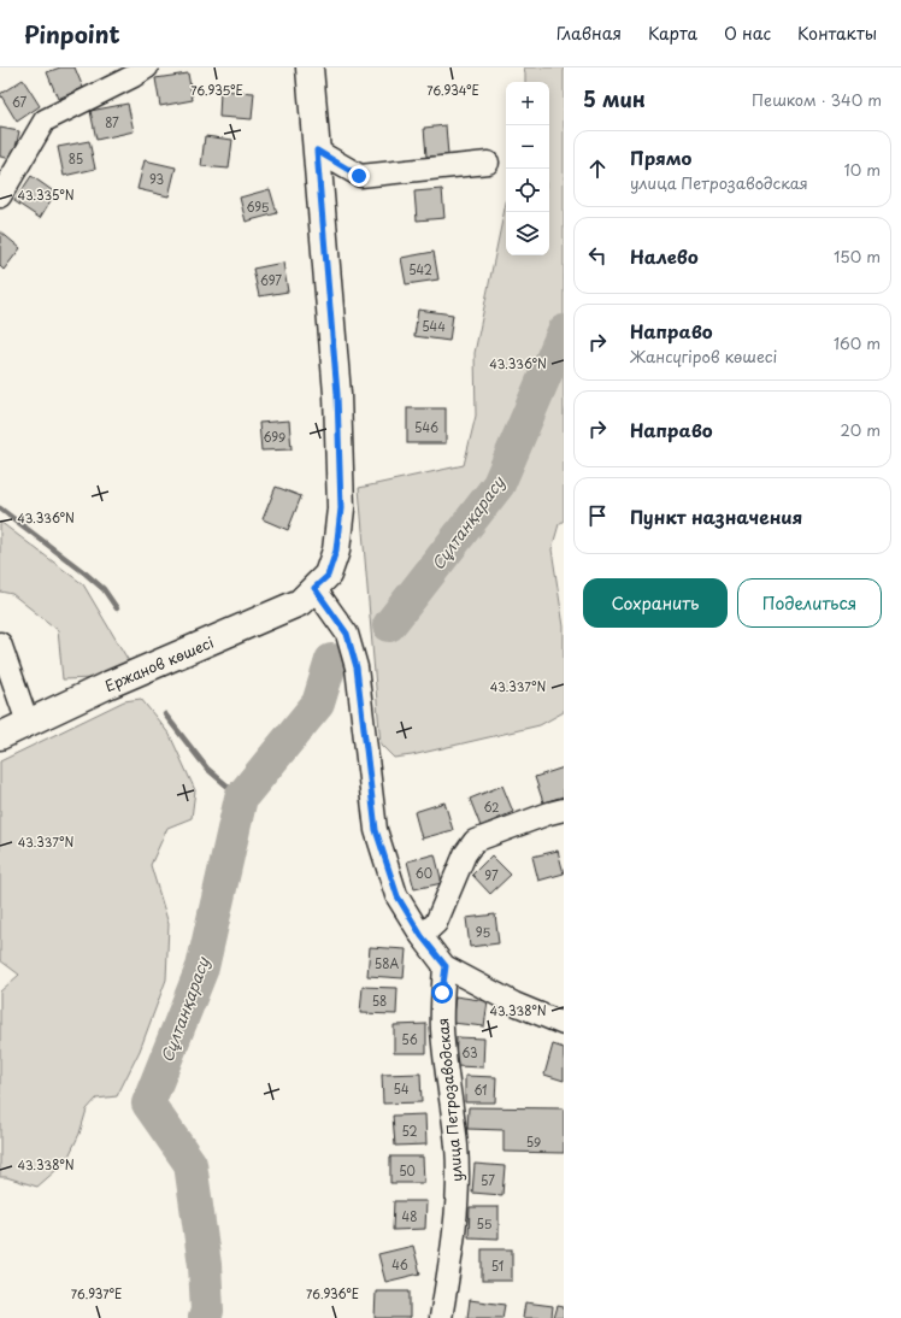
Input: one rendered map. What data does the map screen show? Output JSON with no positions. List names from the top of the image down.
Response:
{
  "streets": {
    "main road": ["Ержанов көшесі"],
    "street": ["улица Петрозаводская"]
  },
  "water": ["Сұлтанқарасу"],
  "house_numbers": [
    "67",
    "87",
    "85",
    "93",
    "695",
    "542",
    "697",
    "544",
    "546",
    "699",
    "62",
    "60",
    "97",
    "95",
    "58А",
    "58",
    "56",
    "63",
    "54",
    "61",
    "52",
    "59",
    "50",
    "57",
    "48",
    "55",
    "46",
    "51"
  ],
  "page": {
    "header": "Pinpoint",
    "nav": [
      "Главная",
      "Карта",
      "О нас",
      "Контакты"
    ],
    "heading": ["5 мин", "Пешком · 340 m"],
    "map_buttons": ["+", "−"],
    "list": [
      ["Прямо", "улица Петрозаводская", "10 m"],
      ["Налево", "150 m"],
      ["Направо", "Жансүгіров көшесі", "160 m"],
      ["Направо", "20 m"],
      "Пункт назначения"
    ],
    "buttons": ["Сохранить", "Поделиться"]
  },
  "coordinates": [
    "76.935°E",
    "76.934°E",
    "43.335°N",
    "43.336°N",
    "43.337°N",
    "43.338°N",
    "76.937°E",
    "76.936°E"
  ]
}
